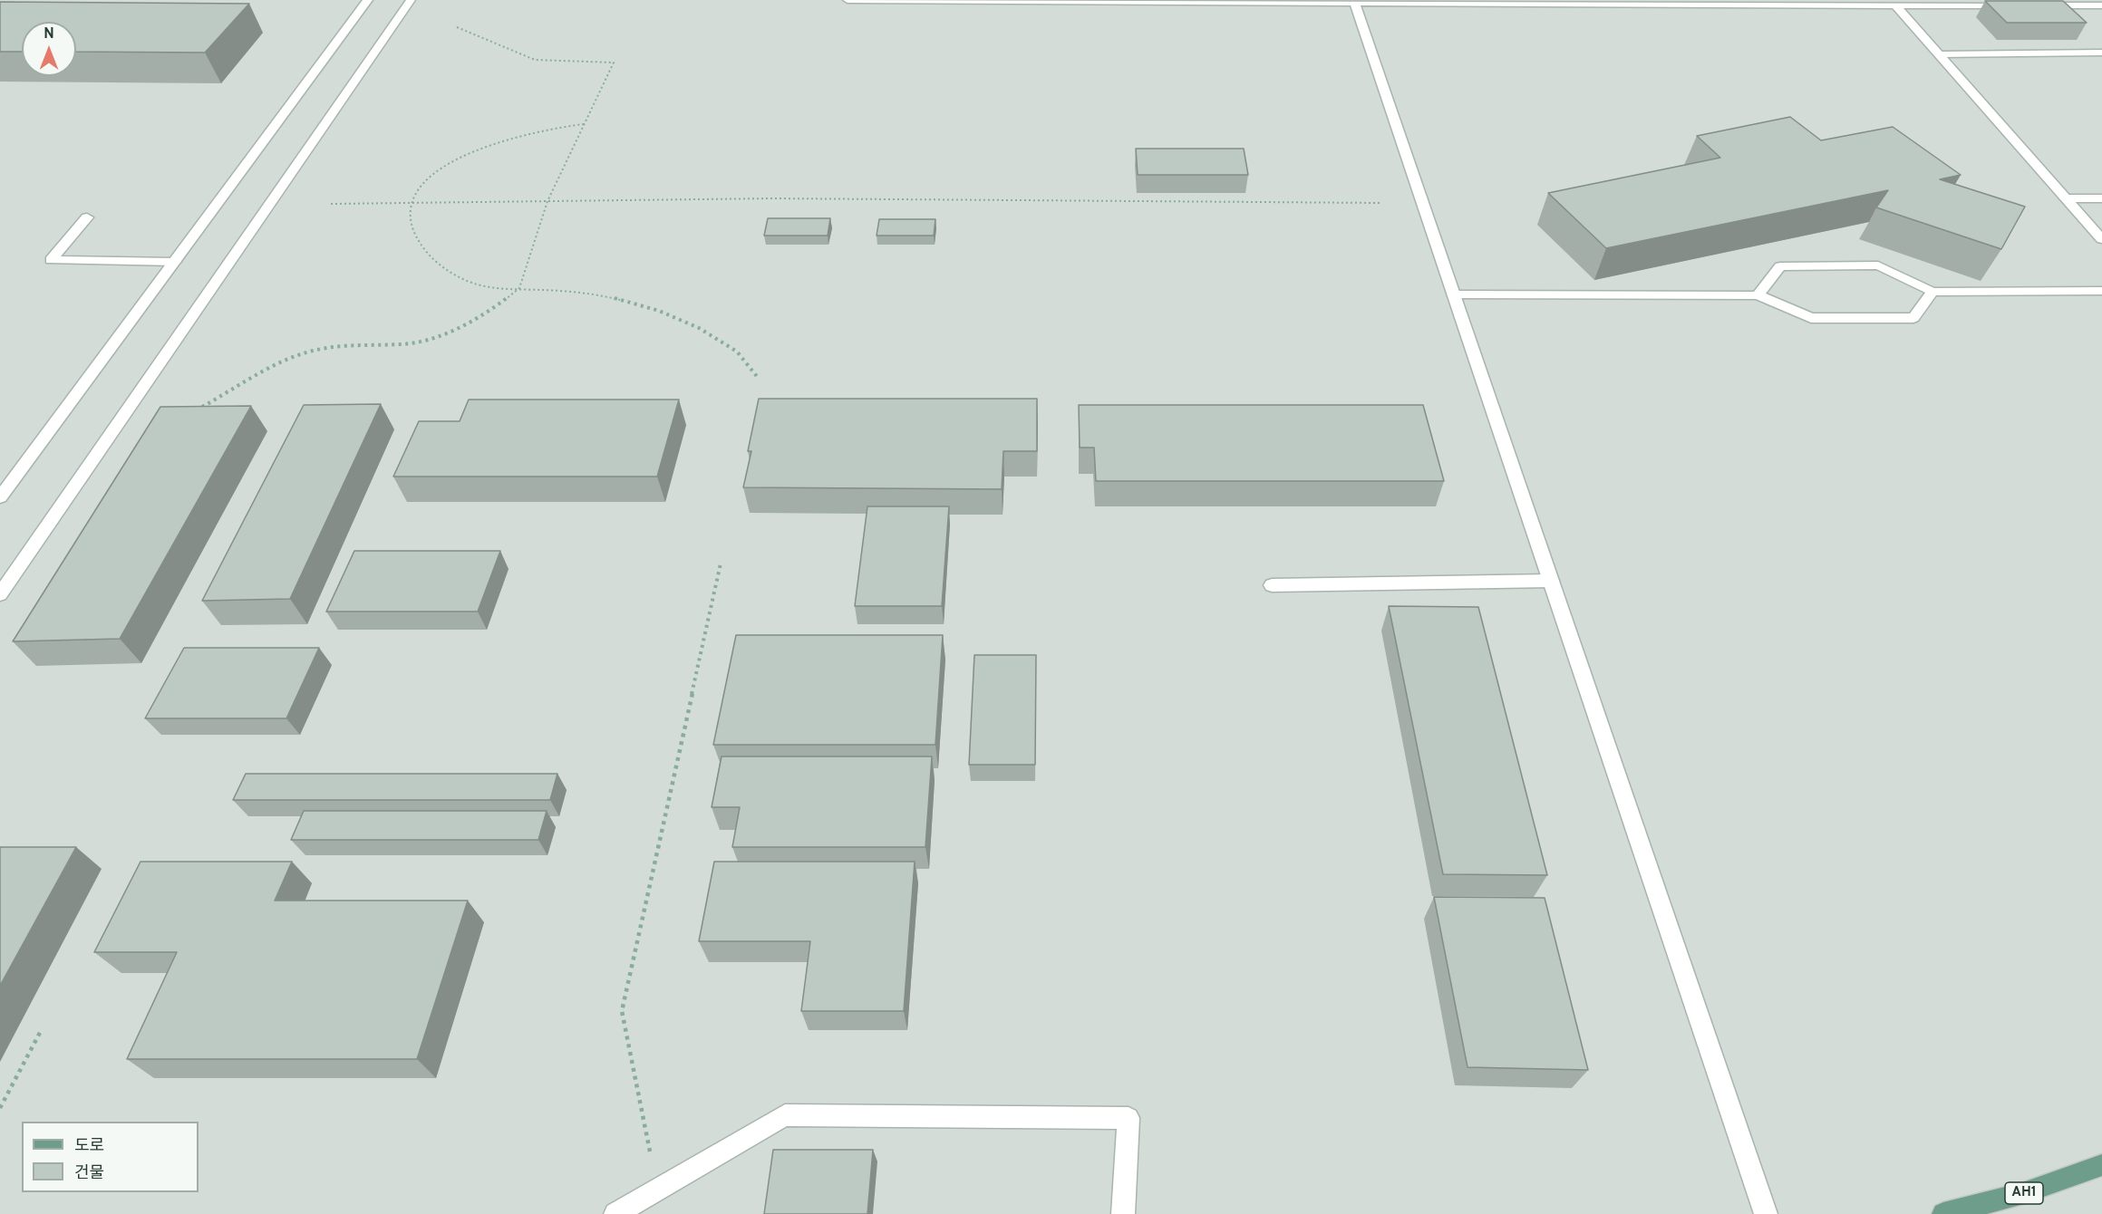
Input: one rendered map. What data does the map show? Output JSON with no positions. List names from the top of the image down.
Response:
{
  "streets": {
    "main road": ["AH1"]
  },
  "legend": ["도로", "건물"],
  "north": "top"
}
